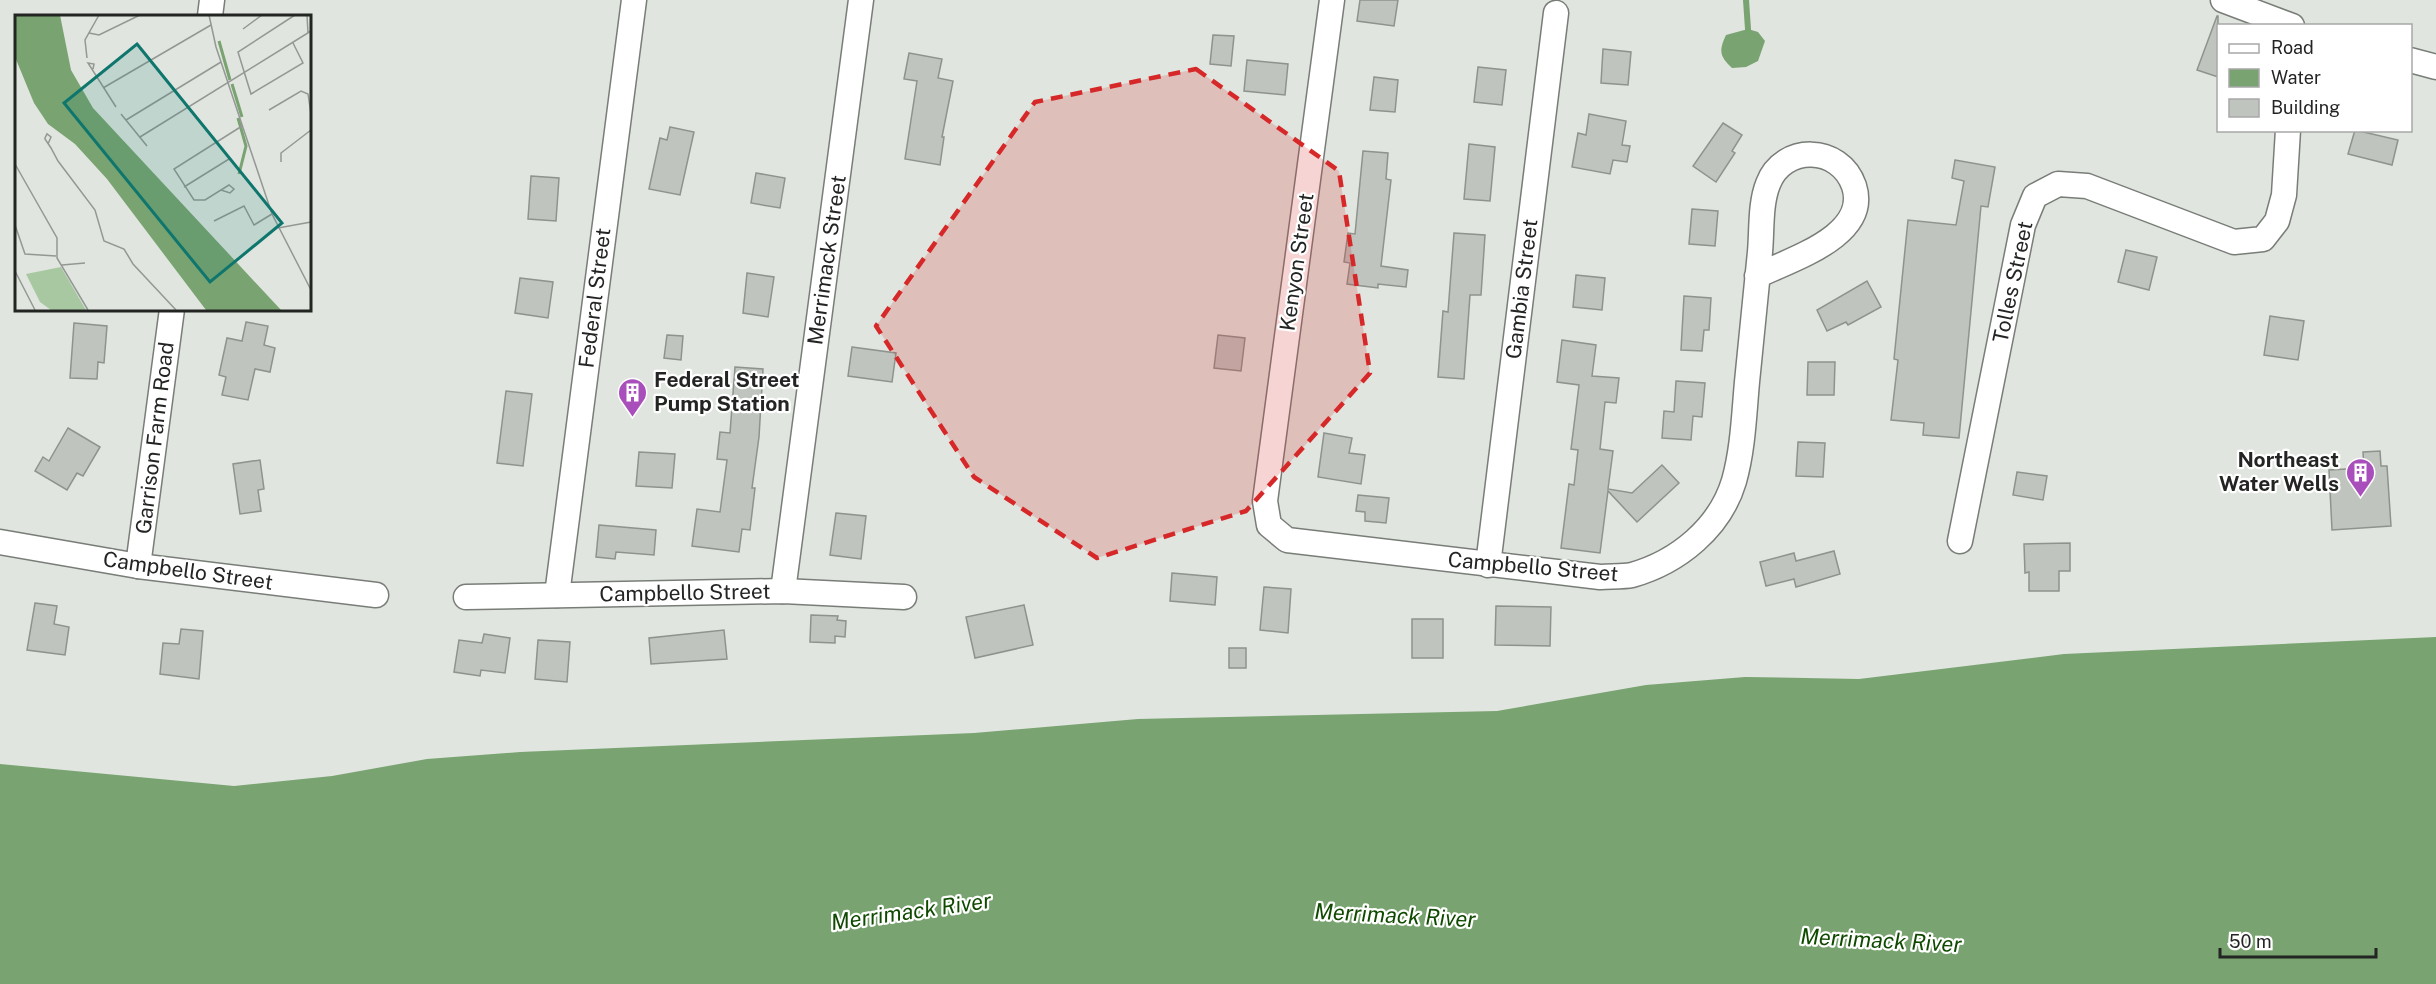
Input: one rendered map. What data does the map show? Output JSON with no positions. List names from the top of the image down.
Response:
{
  "streets": {
    "street": [
      "Merrimack Street",
      "Kenyon Street",
      "Tolles Street",
      "Gambia Street",
      "Federal Street",
      "Garrison Farm Road",
      "Campbello Street"
    ]
  },
  "crossings": [
    ["Merrimack Street", "Campbello Street"],
    ["Kenyon Street", "Campbello Street"],
    ["Gambia Street", "Campbello Street"],
    ["Federal Street", "Campbello Street"],
    ["Garrison Farm Road", "Campbello Street"]
  ],
  "water": ["Merrimack River"],
  "places": {
    "building": ["Federal Street Pump Station", "Northeast Water Wells"]
  },
  "legend": ["Road", "Water", "Building"],
  "scale_bar": "50 m"
}
